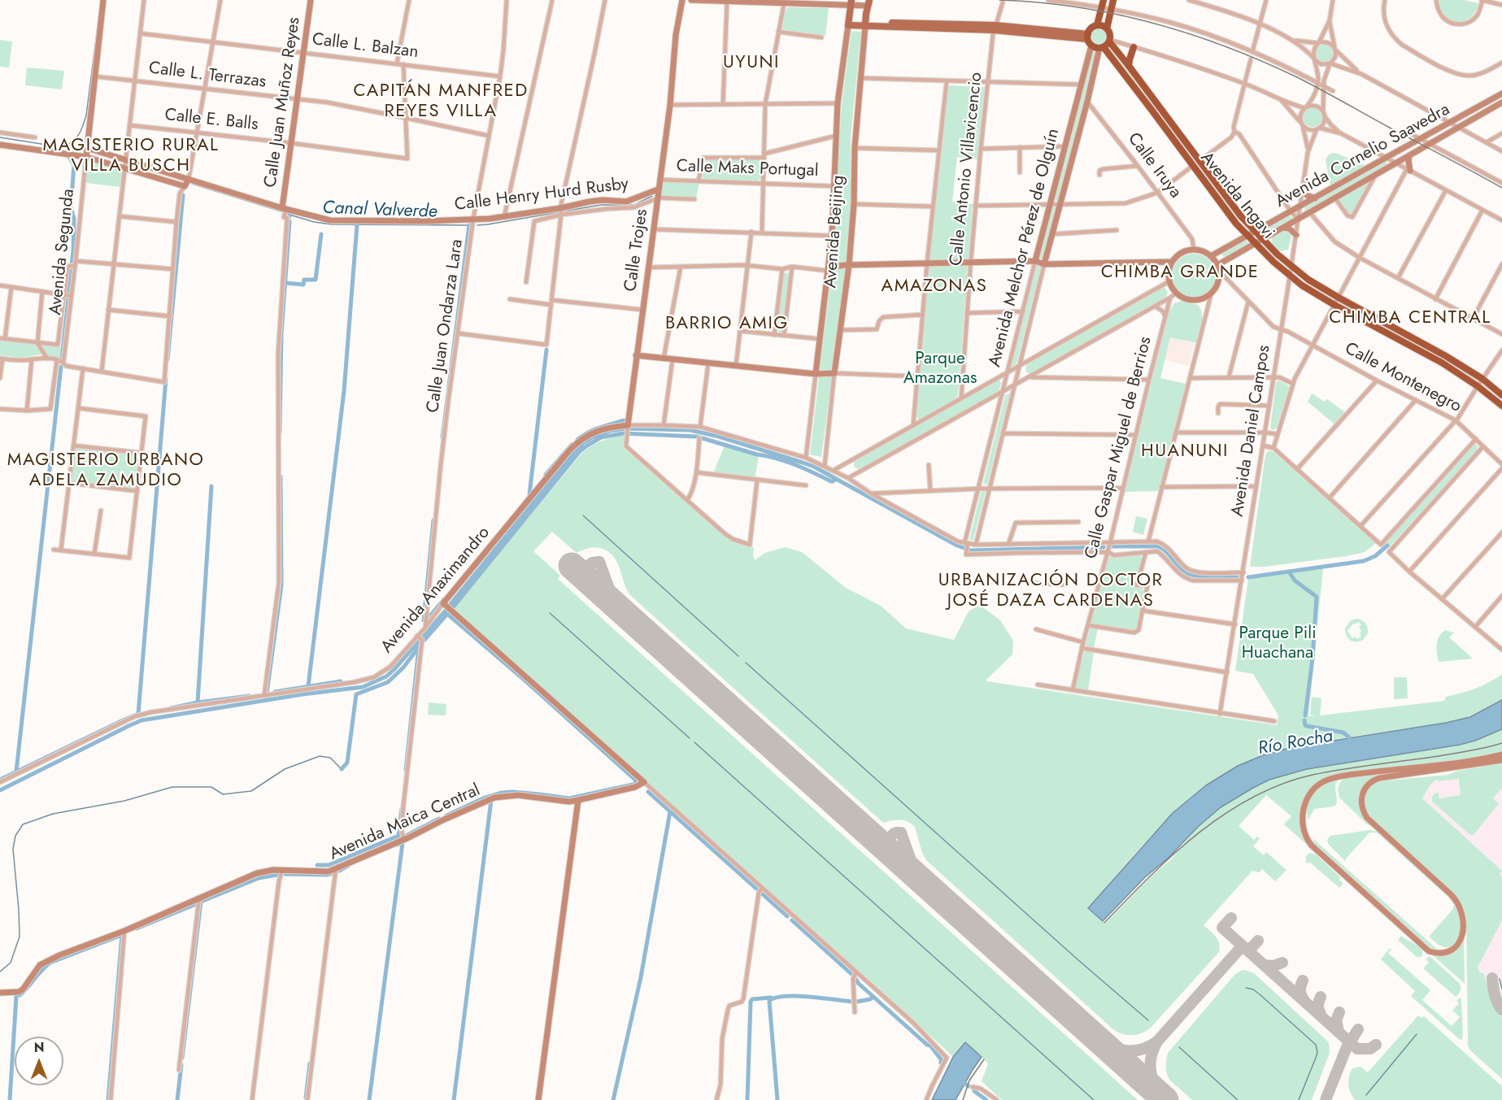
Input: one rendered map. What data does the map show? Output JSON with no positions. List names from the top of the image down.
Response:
{
  "streets": {
    "highway": ["Avenida Ingavi"],
    "main road": ["Avenida Beijing"],
    "street": [
      "Calle L. Balzan",
      "Calle L. Terrazas",
      "Calle Juan Muñoz Reyes",
      "Calle E. Balls",
      "Avenida Cornelio Saavedra",
      "Calle Iruya",
      "Calle Maks Portugal",
      "Calle Antonio Villavicencio",
      "Calle Henry Hurd Rusby",
      "Avenida Melchor Pérez de Olguín",
      "Calle Trojes",
      "Avenida Segunda",
      "Calle Juan Ondarza Lara",
      "Calle Montenegro",
      "Avenida Daniel Campos",
      "Calle Gaspar Miguel de Berrios",
      "Avenida Anaximandro",
      "Avenida Maica Central"
    ]
  },
  "crossings": [
    ["Calle L. Balzan", "Calle Juan Muñoz Reyes"],
    ["Calle L. Balzan", "Calle Juan Ondarza Lara"],
    ["Calle L. Terrazas", "Calle Juan Muñoz Reyes"],
    ["Calle L. Terrazas", "Calle E. Balls"],
    ["Calle L. Terrazas", "Avenida Segunda"],
    ["Calle L. Terrazas", "Calle Juan Ondarza Lara"],
    ["Calle Juan Muñoz Reyes", "Calle E. Balls"],
    ["Calle Juan Muñoz Reyes", "Calle Henry Hurd Rusby"],
    ["Avenida Cornelio Saavedra", "Calle Iruya"],
    ["Avenida Cornelio Saavedra", "Avenida Ingavi"],
    ["Avenida Cornelio Saavedra", "Avenida Daniel Campos"],
    ["Calle Iruya", "Avenida Melchor Pérez de Olguín"],
    ["Calle Maks Portugal", "Avenida Beijing"],
    ["Calle Maks Portugal", "Calle Trojes"],
    ["Calle Henry Hurd Rusby", "Calle Trojes"],
    ["Calle Henry Hurd Rusby", "Avenida Segunda"],
    ["Calle Henry Hurd Rusby", "Calle Juan Ondarza Lara"],
    ["Avenida Ingavi", "Avenida Melchor Pérez de Olguín"],
    ["Avenida Ingavi", "Avenida Daniel Campos"],
    ["Avenida Beijing", "Avenida Anaximandro"],
    ["Avenida Melchor Pérez de Olguín", "Calle Gaspar Miguel de Berrios"],
    ["Avenida Melchor Pérez de Olguín", "Avenida Anaximandro"],
    ["Calle Trojes", "Avenida Anaximandro"],
    ["Calle Juan Ondarza Lara", "Avenida Anaximandro"],
    ["Calle Montenegro", "Avenida Daniel Campos"],
    ["Calle Gaspar Miguel de Berrios", "Avenida Anaximandro"]
  ],
  "districts": [
    "UYUNI",
    "CAPITÁN MANFRED REYES VILLA",
    "MAGISTERIO RURAL VILLA BUSCH",
    "CHIMBA GRANDE",
    "AMAZONAS",
    "CHIMBA CENTRAL",
    "BARRIO AMIG",
    "HUANUNI",
    "MAGISTERIO URBANO ADELA ZAMUDIO",
    "URBANIZACIÓN DOCTOR JOSÉ DAZA CARDENAS"
  ],
  "water": ["Canal Valverde", "Río Rocha"],
  "parks": ["Parque Amazonas", "Parque Pili Huachana"],
  "north": "top"
}
